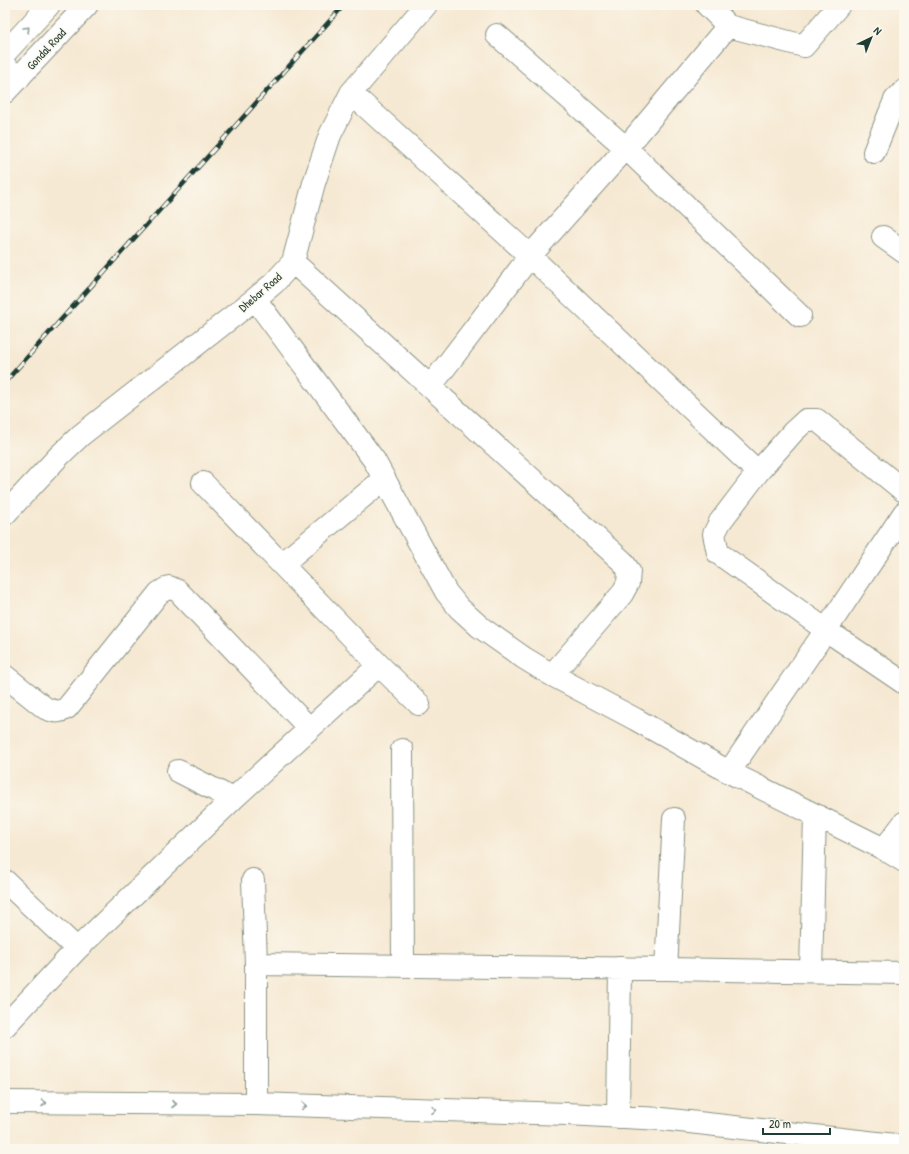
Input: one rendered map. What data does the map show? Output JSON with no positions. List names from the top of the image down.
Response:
{
  "streets": {
    "street": ["Gondal Road", "Dhebar Road"]
  },
  "scale_bar": "20 m",
  "north": "top right"
}
